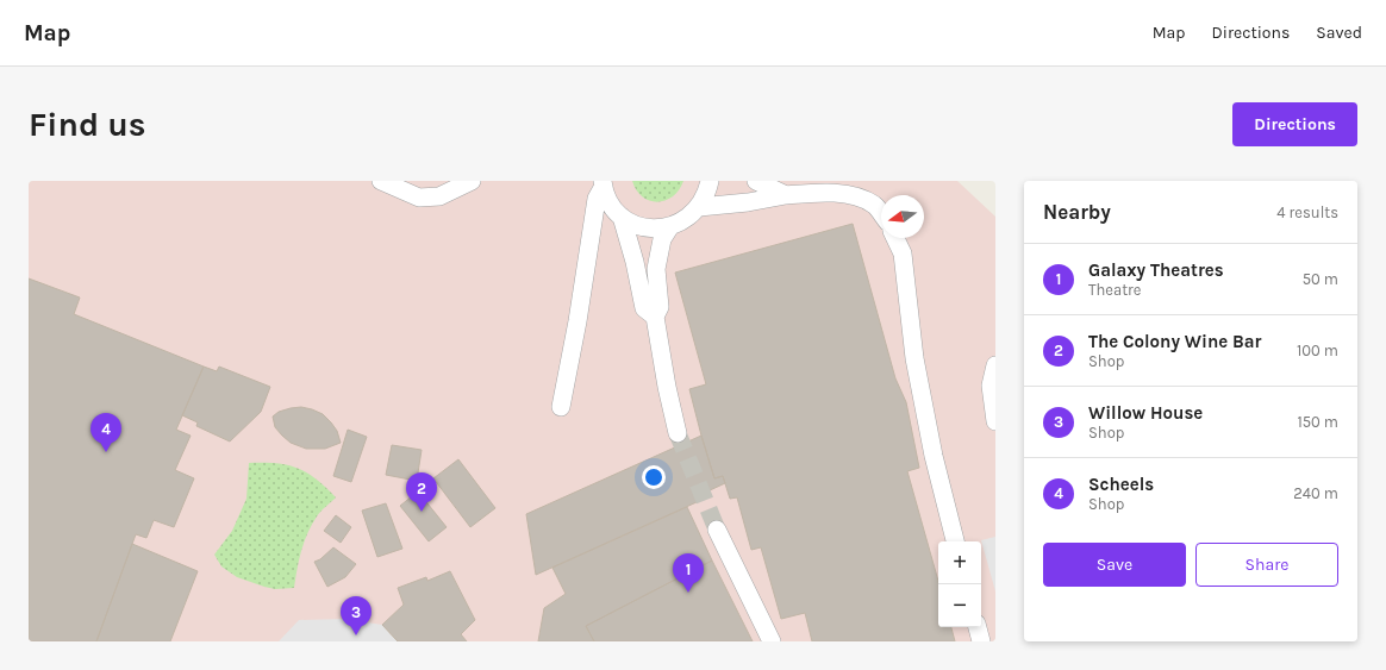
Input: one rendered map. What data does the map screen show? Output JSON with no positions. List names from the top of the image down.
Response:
{
  "north": "left",
  "page": {
    "header": "Map",
    "nav": ["Map", "Directions", "Saved"],
    "buttons": [
      "Directions",
      ["Save", "Share"]
    ],
    "title": "Find us",
    "heading": ["Nearby", "4 results"],
    "list": [
      {
        "mark": "1",
        "name": "Galaxy Theatres",
        "note": "Theatre",
        "value": "50 m"
      },
      {
        "mark": "2",
        "name": "The Colony Wine Bar",
        "note": "Shop",
        "value": "100 m"
      },
      {
        "mark": "3",
        "name": "Willow House",
        "note": "Shop",
        "value": "150 m"
      },
      {
        "mark": "4",
        "name": "Scheels",
        "note": "Shop",
        "value": "240 m"
      }
    ],
    "pins": [
      "4",
      "2",
      "1",
      "3"
    ],
    "map_buttons": ["+", "−"]
  }
}
